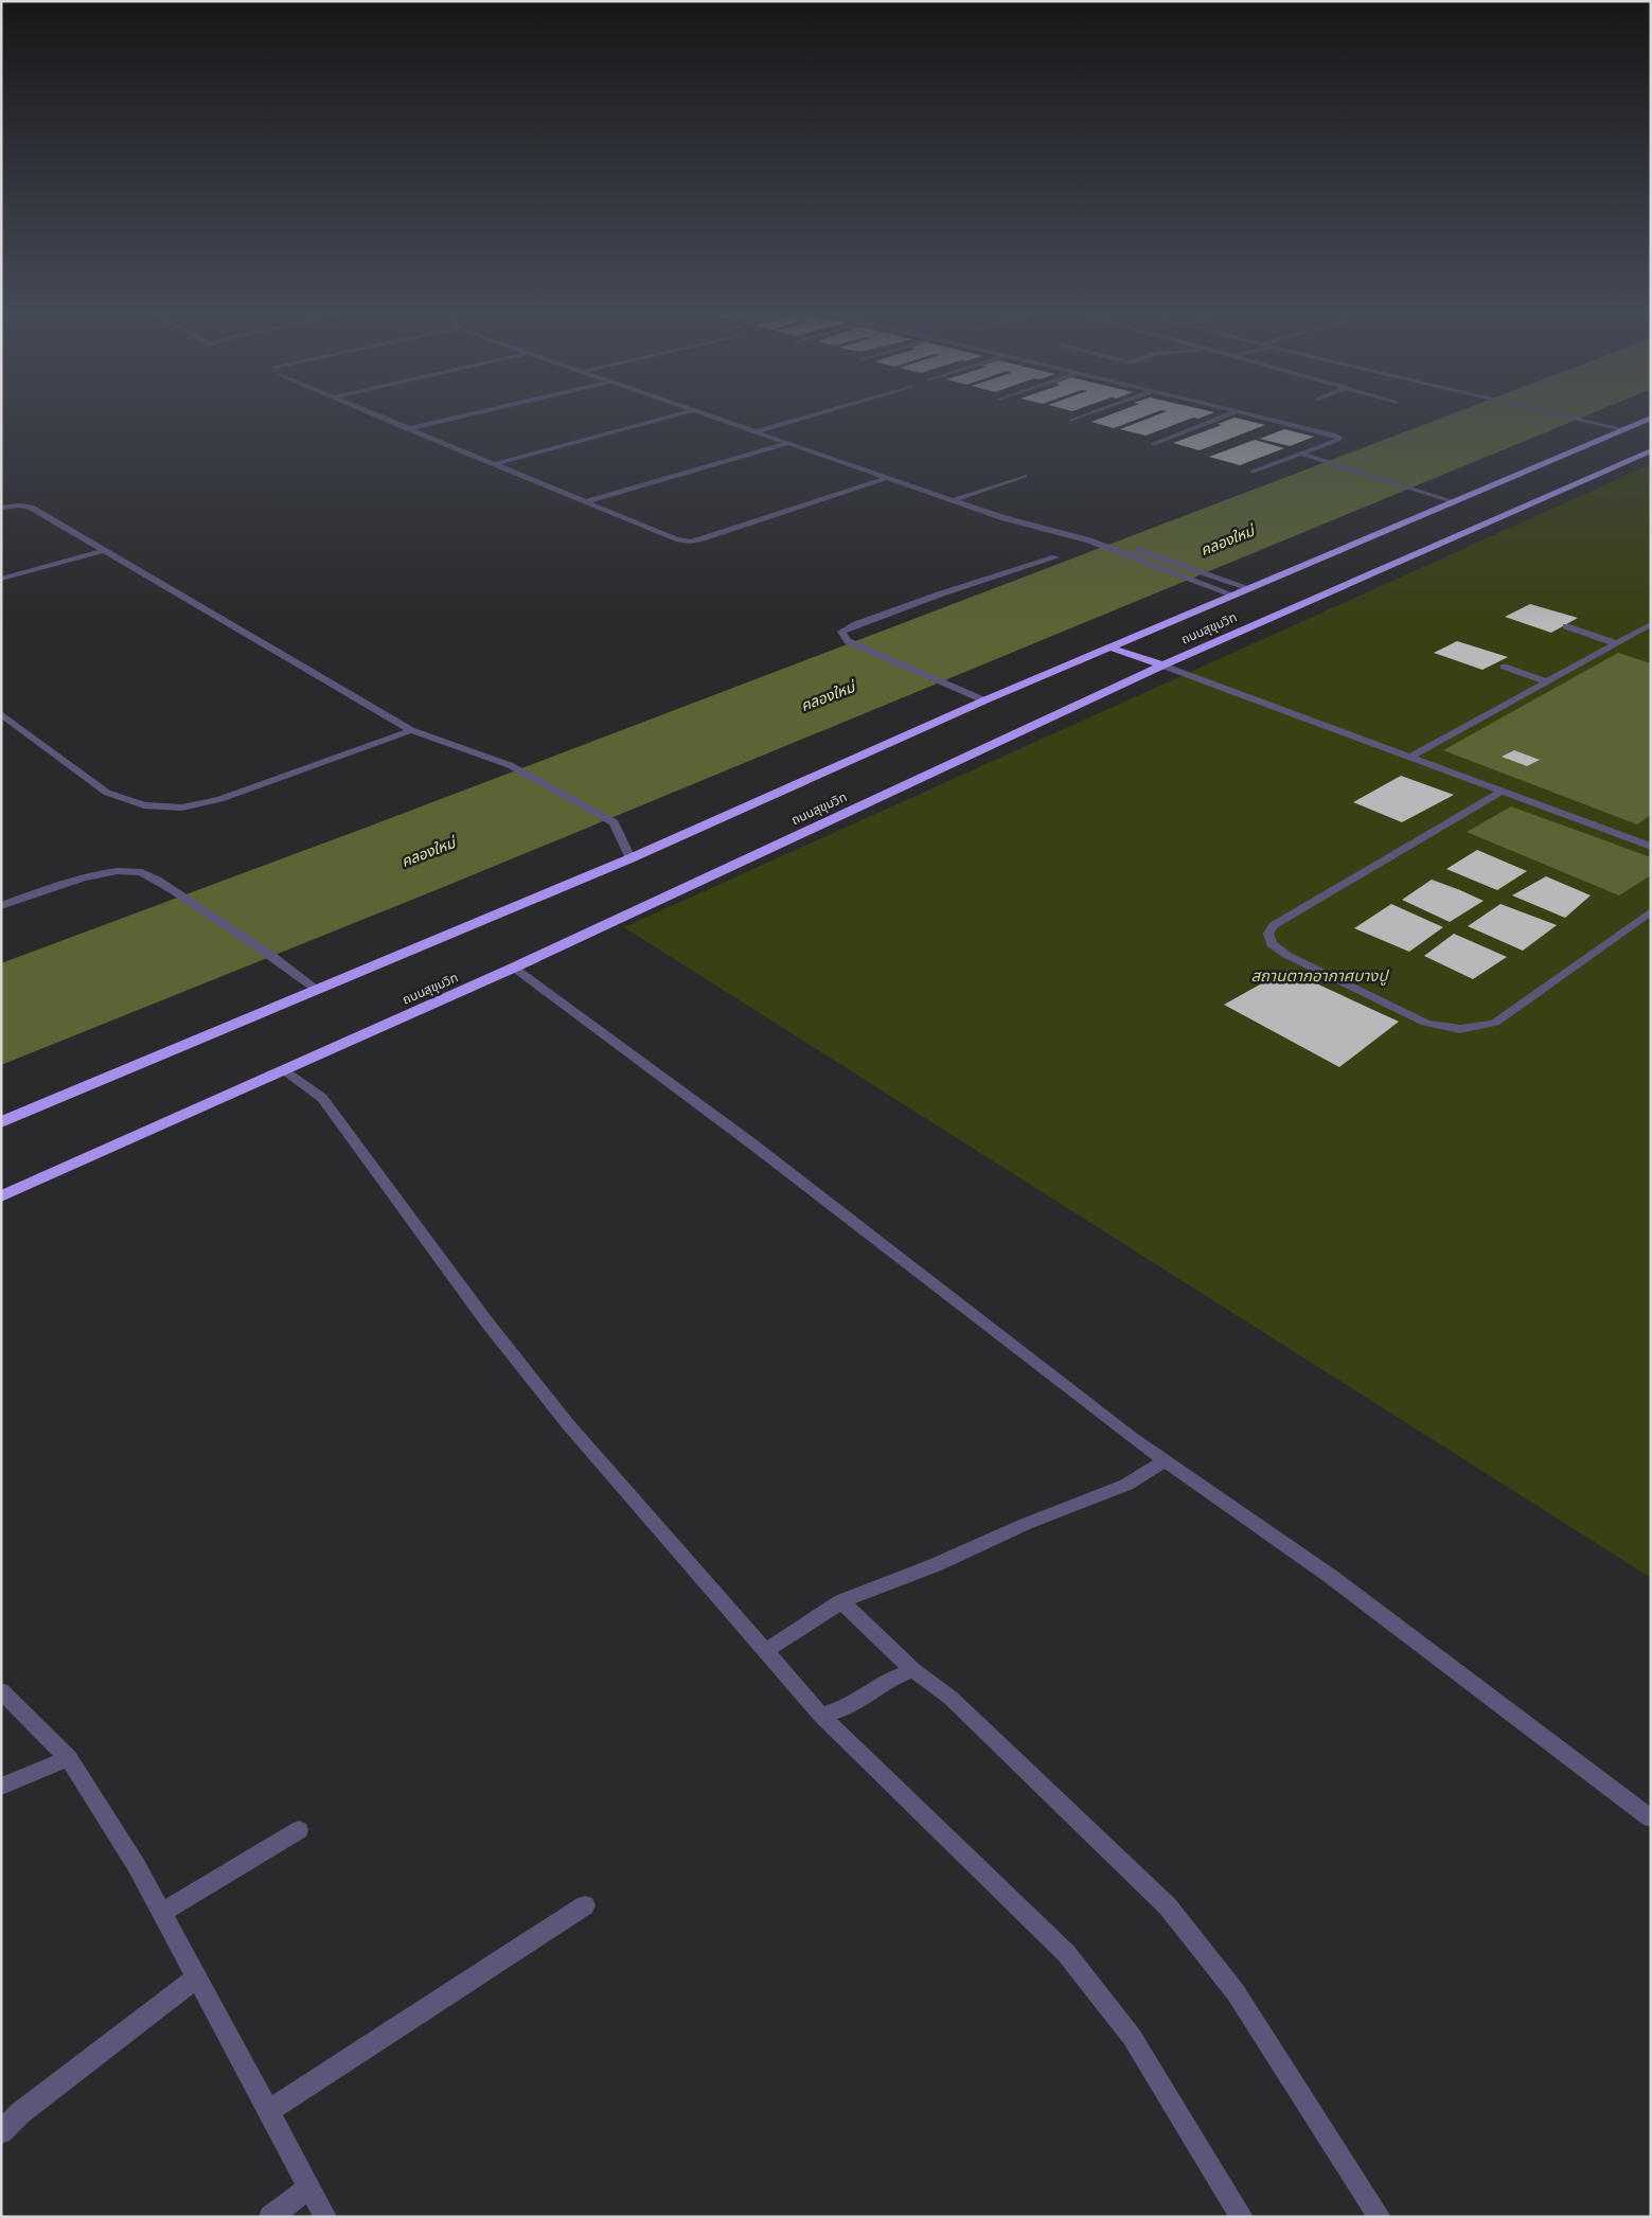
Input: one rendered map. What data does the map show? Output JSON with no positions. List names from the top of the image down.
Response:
{
  "streets": {
    "highway": ["ถนนสุขุมวิท"]
  },
  "water": ["คลองใหม่"],
  "parks": ["สถานตากอากาศบางปู"]
}
